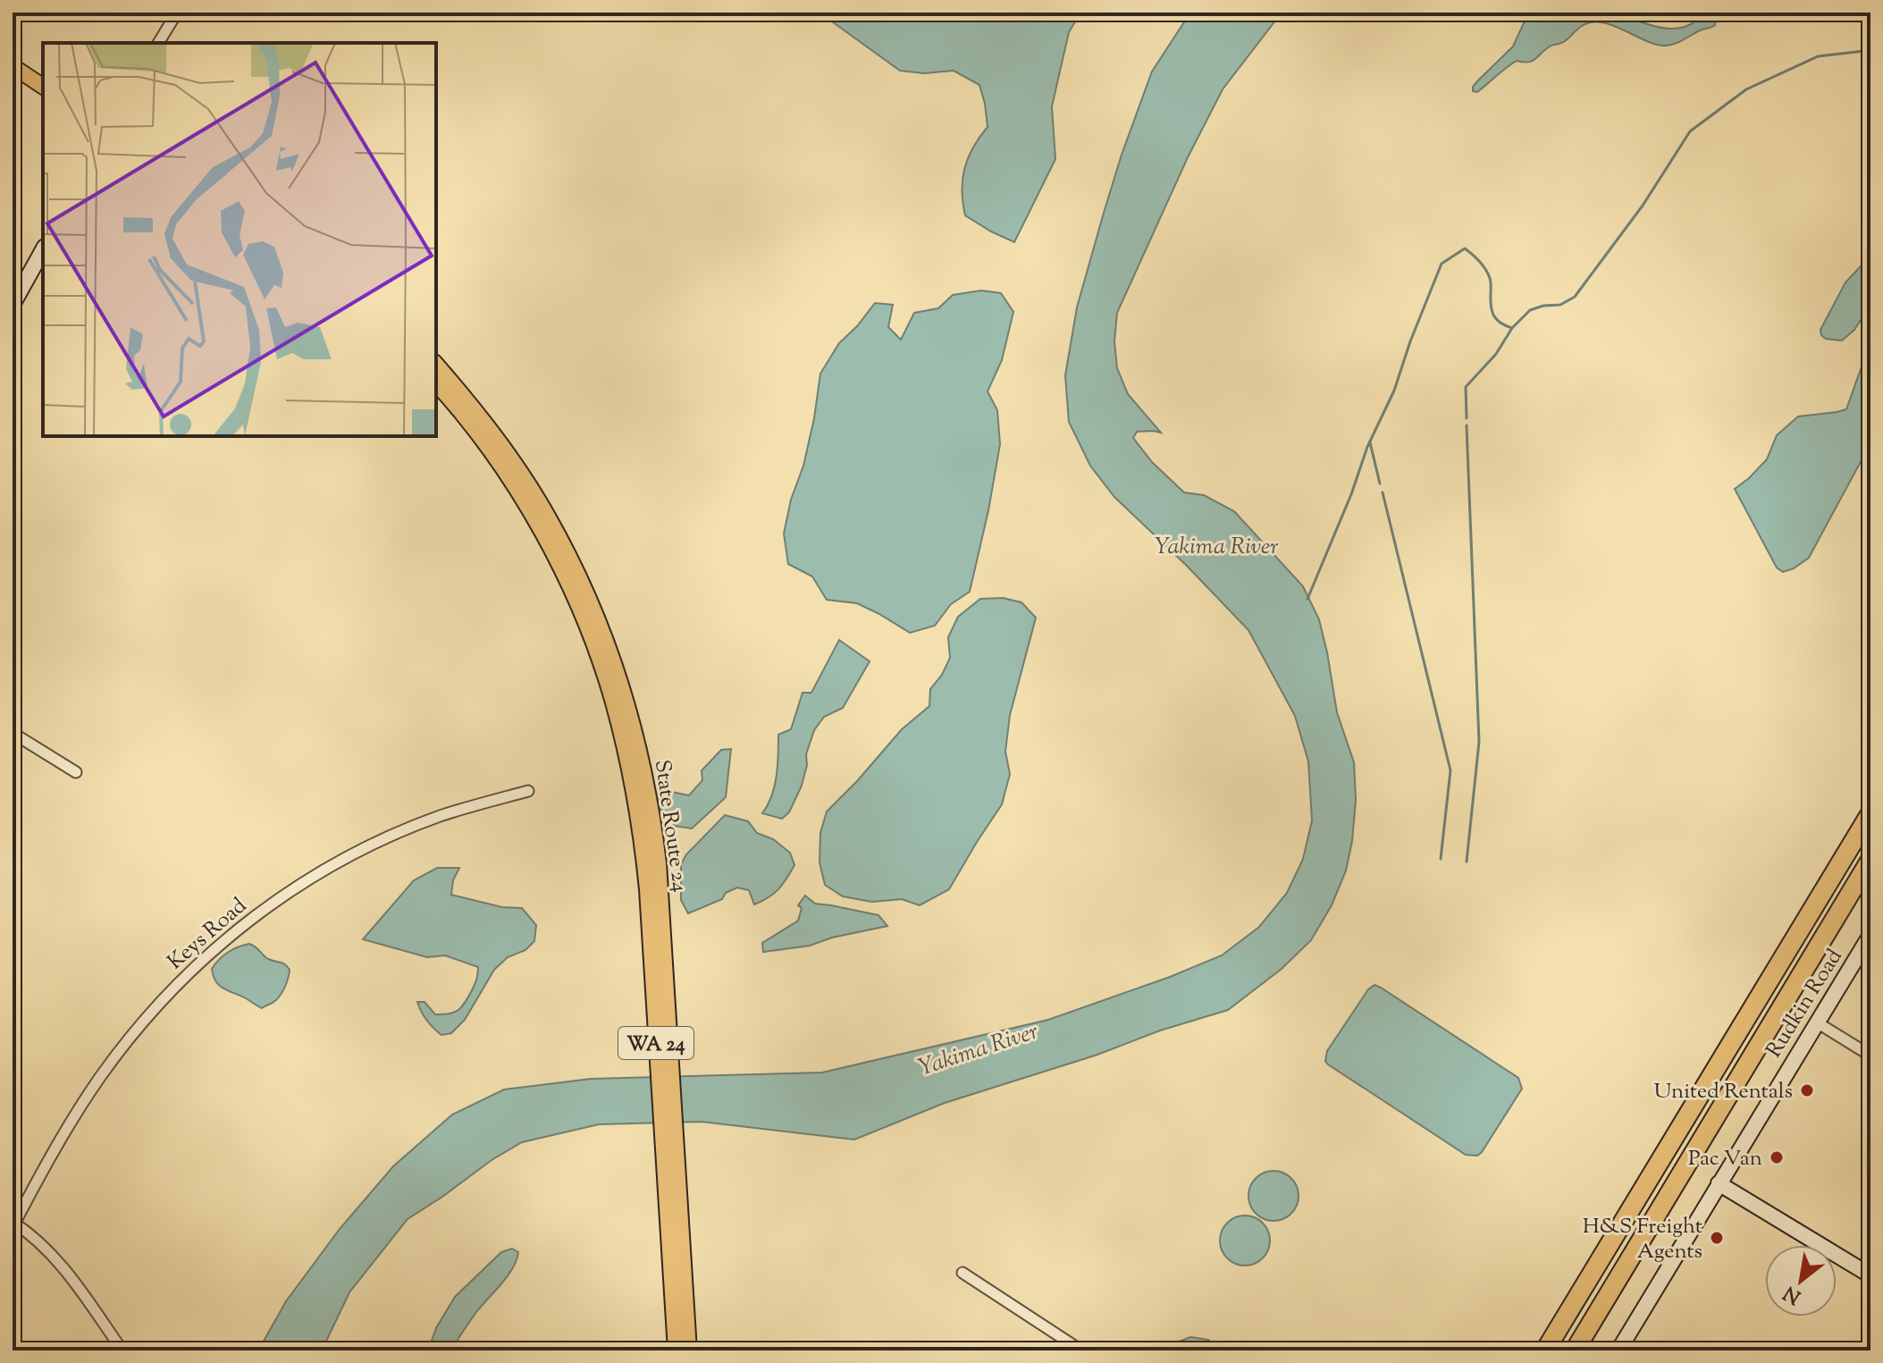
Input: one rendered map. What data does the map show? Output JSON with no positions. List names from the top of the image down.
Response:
{
  "streets": {
    "main road": ["State Route 24", "WA 24"],
    "street": ["Keys Road", "Rudkin Road"]
  },
  "water": ["Yakima River"],
  "places": ["United Rentals", "Pac Van", "H&S Freight Agents"],
  "north": "bottom left"
}
